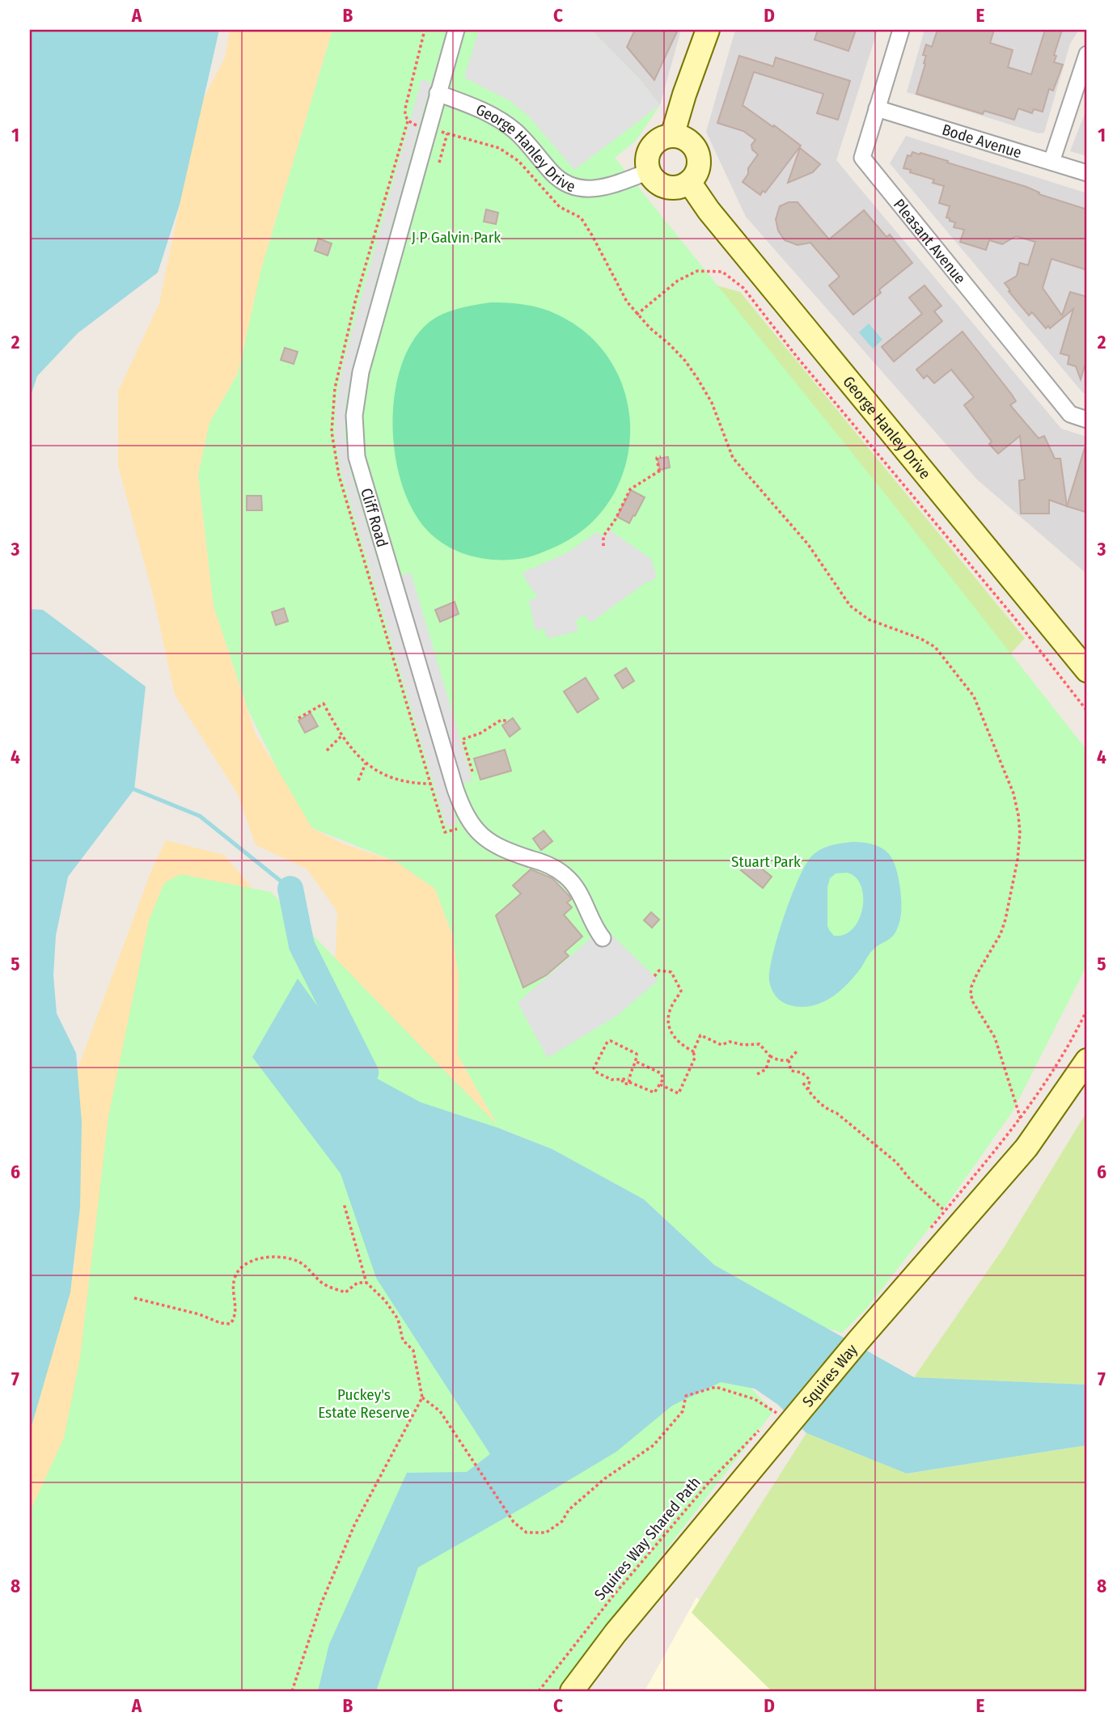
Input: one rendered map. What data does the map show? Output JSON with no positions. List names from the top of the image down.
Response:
{
  "streets": {
    "main road": ["George Hanley Drive", "Squires Way"],
    "street": ["Bode Avenue", "Pleasant Avenue", "Cliff Road"],
    "path": ["Squires Way Shared Path"]
  },
  "crossings": [
    ["Bode Avenue", "Pleasant Avenue"],
    ["George Hanley Drive", "Cliff Road"]
  ],
  "parks": ["J P Galvin Park", "Stuart Park", "Puckey's Estate Reserve"],
  "grid": {
    "columns": [
      "A",
      "B",
      "C",
      "D",
      "E"
    ],
    "rows": [
      "1",
      "2",
      "3",
      "4",
      "5",
      "6",
      "7",
      "8"
    ]
  }
}
